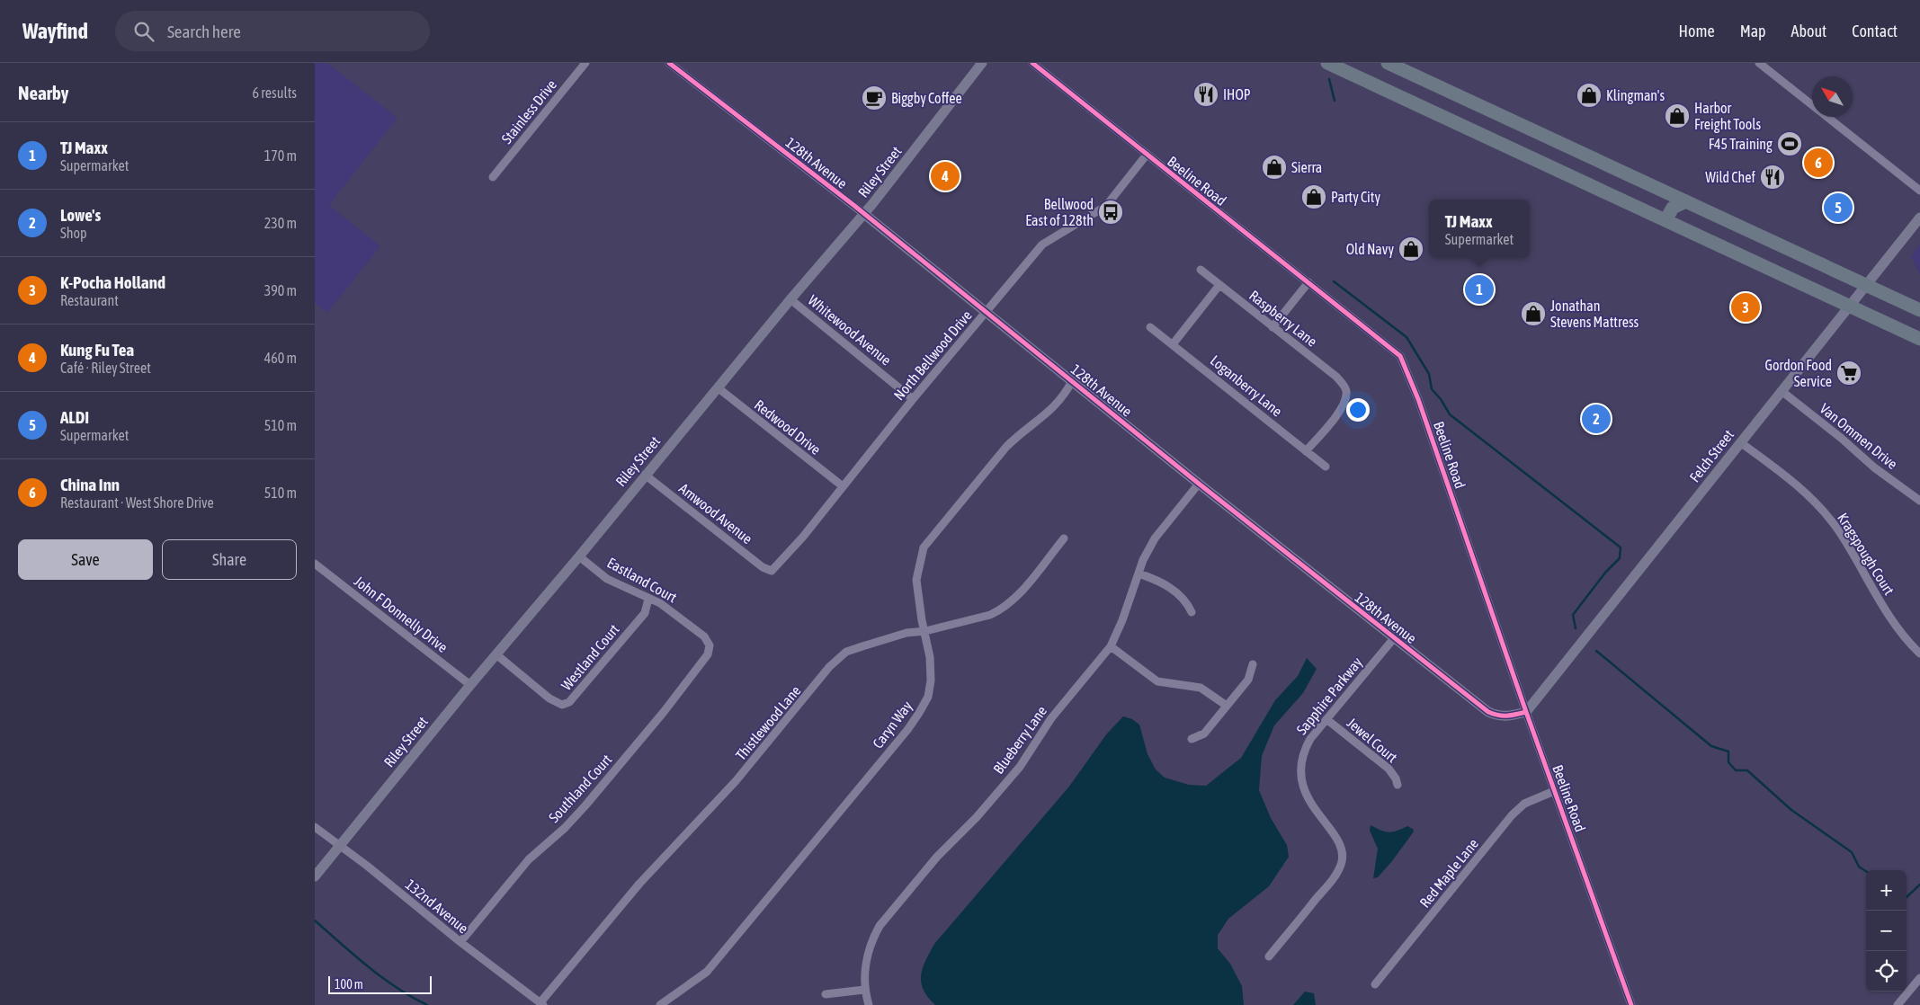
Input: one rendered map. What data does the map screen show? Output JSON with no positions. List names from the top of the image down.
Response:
{
  "streets": {
    "street": [
      "Stainless Drive",
      "128th Avenue",
      "Riley Street",
      "Beeline Road",
      "Raspberry Lane",
      "Whitewood Avenue",
      "North Bellwood Drive",
      "Loganberry Lane",
      "Redwood Drive",
      "Van Ommen Drive",
      "Felch Street",
      "Amwood Avenue",
      "Kragspough Court",
      "Eastland Court",
      "John F Donnelly Drive",
      "Westland Court",
      "Sapphire Parkway",
      "Thistlewood Lane",
      "Caryn Way",
      "Blueberry Lane",
      "Jewel Court",
      "Southland Court",
      "Red Maple Lane",
      "132nd Avenue"
    ]
  },
  "crossings": [
    ["128th Avenue", "Riley Street"],
    ["128th Avenue", "Beeline Road"],
    ["128th Avenue", "North Bellwood Drive"],
    ["128th Avenue", "Felch Street"],
    ["128th Avenue", "Sapphire Parkway"],
    ["128th Avenue", "Caryn Way"],
    ["128th Avenue", "Blueberry Lane"],
    ["Riley Street", "Whitewood Avenue"],
    ["Riley Street", "Redwood Drive"],
    ["Riley Street", "Amwood Avenue"],
    ["Riley Street", "Eastland Court"],
    ["Riley Street", "John F Donnelly Drive"],
    ["Riley Street", "Westland Court"],
    ["Riley Street", "132nd Avenue"],
    ["Beeline Road", "North Bellwood Drive"],
    ["Beeline Road", "Felch Street"],
    ["Beeline Road", "Red Maple Lane"],
    ["Raspberry Lane", "Loganberry Lane"],
    ["Whitewood Avenue", "North Bellwood Drive"],
    ["North Bellwood Drive", "Redwood Drive"],
    ["North Bellwood Drive", "Amwood Avenue"],
    ["Van Ommen Drive", "Felch Street"],
    ["Felch Street", "Kragspough Court"],
    ["Eastland Court", "Westland Court"],
    ["Eastland Court", "Southland Court"],
    ["Sapphire Parkway", "Jewel Court"],
    ["Thistlewood Lane", "Caryn Way"],
    ["Thistlewood Lane", "132nd Avenue"],
    ["Southland Court", "132nd Avenue"]
  ],
  "places": {
    "restaurant": ["IHOP", "Wild Chef"],
    "shop": [
      "Klingman's",
      "Harbor Freight Tools",
      "Sierra",
      "Party City",
      "Old Navy",
      "Jonathan Stevens Mattress"
    ],
    "cafe": ["Biggby Coffee"],
    "sports": ["F45 Training"],
    "bus stop": ["Bellwood East of 128th"],
    "supermarket": ["Gordon Food Service"]
  },
  "scale_bar": "100 m",
  "north": "top left",
  "page": {
    "header": "Wayfind",
    "search": "Search here",
    "nav": [
      "Home",
      "Map",
      "About",
      "Contact"
    ],
    "heading": ["Nearby", "6 results"],
    "list": [
      {
        "mark": "1",
        "name": "TJ Maxx",
        "note": "Supermarket",
        "value": "170 m"
      },
      {
        "mark": "2",
        "name": "Lowe's",
        "note": "Shop",
        "value": "230 m"
      },
      {
        "mark": "3",
        "name": "K-Pocha Holland",
        "note": "Restaurant",
        "value": "390 m"
      },
      {
        "mark": "4",
        "name": "Kung Fu Tea",
        "note": "Café · Riley Street",
        "value": "460 m"
      },
      {
        "mark": "5",
        "name": "ALDI",
        "note": "Supermarket",
        "value": "510 m"
      },
      {
        "mark": "6",
        "name": "China Inn",
        "note": "Restaurant · West Shore Drive",
        "value": "510 m"
      }
    ],
    "pins": [
      "6",
      "4",
      "5",
      "1",
      "3",
      "2"
    ],
    "popup": ["TJ Maxx", "Supermarket"],
    "buttons": ["Save", "Share"],
    "map_buttons": ["+", "−"],
    "scale": "100 m"
  }
}
